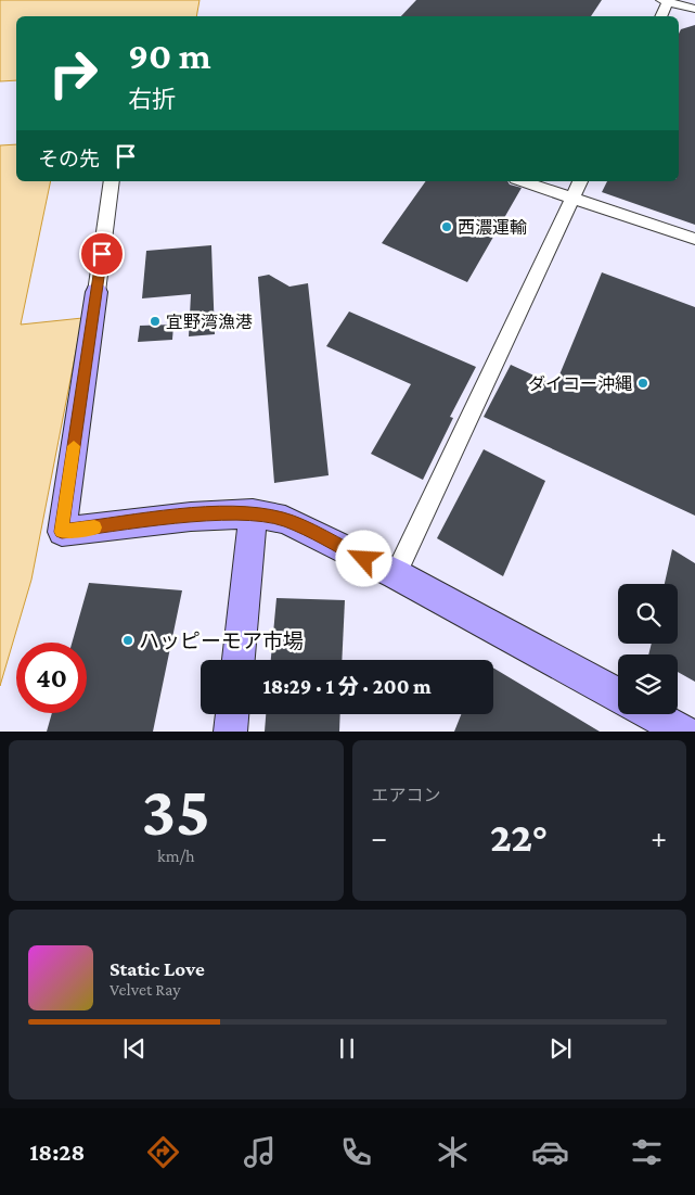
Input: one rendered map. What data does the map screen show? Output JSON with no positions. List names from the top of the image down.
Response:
{
  "places": [
    "西濃運輸",
    "宜野湾漁港",
    "ダイコー沖縄",
    "ハッピーモア市場"
  ],
  "page": {
    "turn": ["90 m", "右折"],
    "then": "その先",
    "limit": "40",
    "trip": "18:29 · 1 分 · 200 m",
    "tile": [
      ["35", "km/h"],
      "エアコン"
    ],
    "heat": ["−", "22°", "+"],
    "song": ["Static Love", "Velvet Ray"],
    "tabs": "18:28"
  }
}
